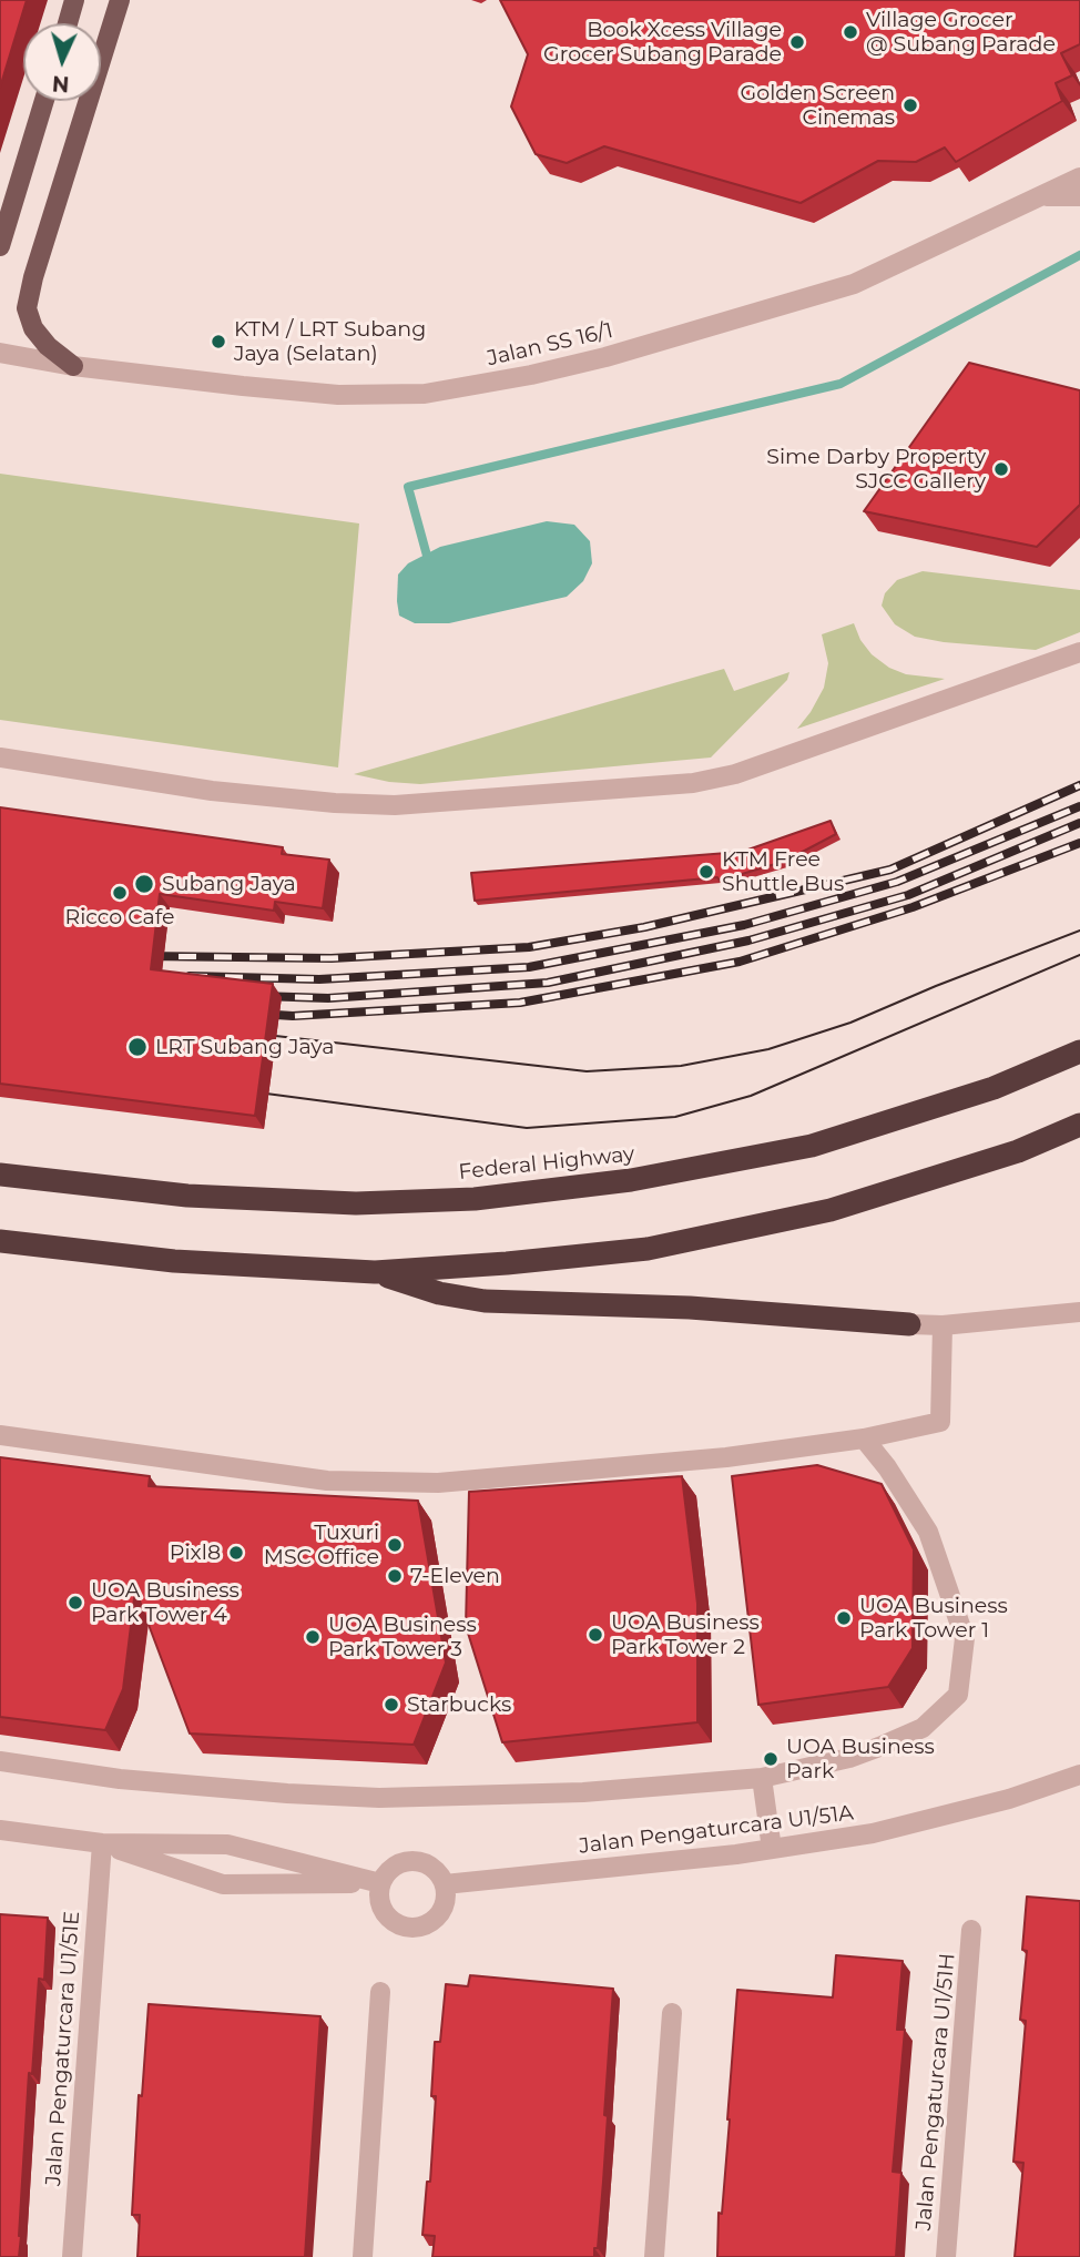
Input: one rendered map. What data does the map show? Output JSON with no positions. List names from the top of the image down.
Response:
{
  "streets": {
    "highway": ["Federal Highway"],
    "street": [
      "Jalan SS 16/1",
      "Jalan Pengaturcara U1/51A",
      "Jalan Pengaturcara U1/51E",
      "Jalan Pengaturcara U1/51H"
    ]
  },
  "places": [
    "Village Grocer @ Subang Parade",
    "Book Xcess Village Grocer Subang Parade",
    "Golden Screen Cinemas",
    "KTM / LRT Subang Jaya (Selatan)",
    "Sime Darby Property SJCC Gallery",
    "KTM Free Shuttle Bus",
    "Subang Jaya",
    "Ricco Cafe",
    "LRT Subang Jaya",
    "Tuxuri MSC Office",
    "Pixl8",
    "7-Eleven",
    "UOA Business Park Tower 4",
    "UOA Business Park Tower 1",
    "UOA Business Park Tower 2",
    "UOA Business Park Tower 3",
    "Starbucks",
    "UOA Business Park"
  ],
  "north": "bottom"
}
